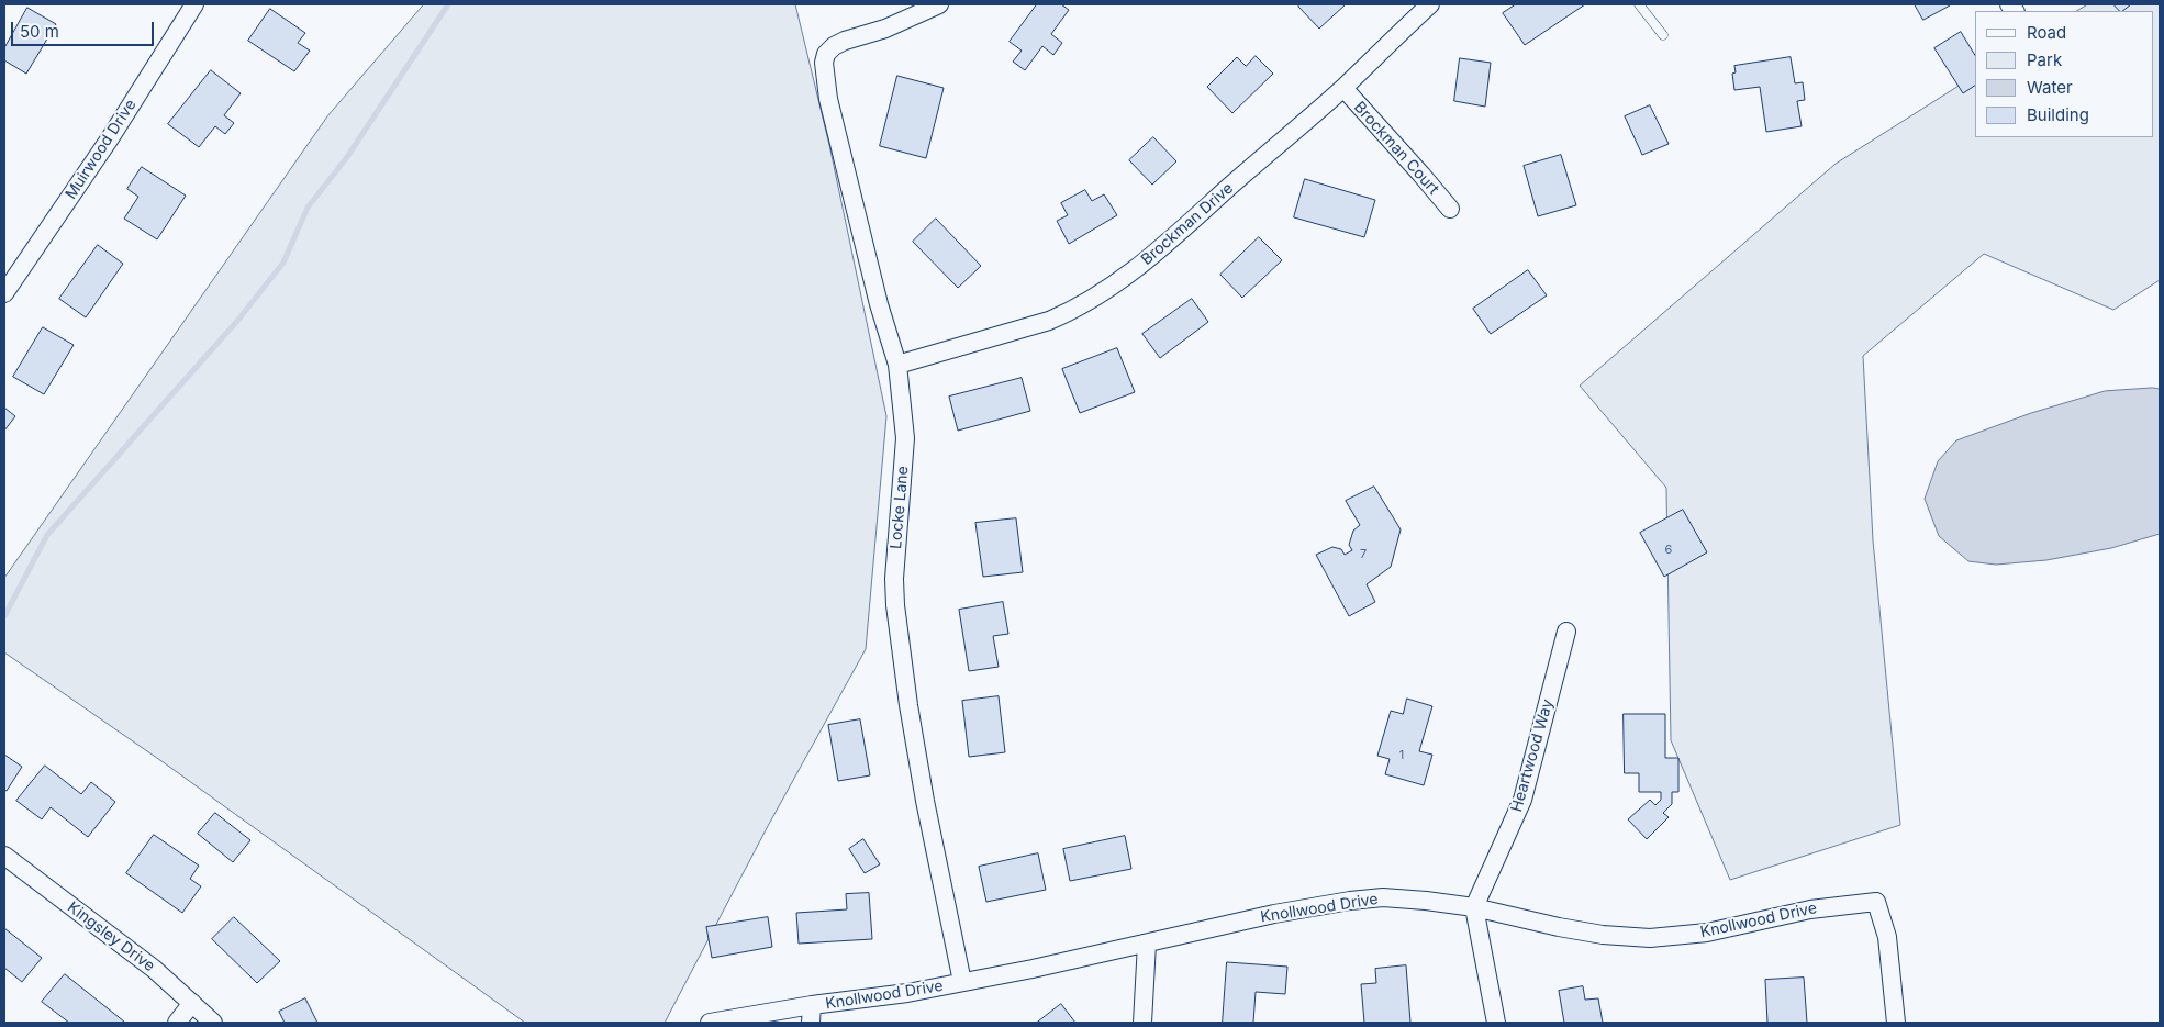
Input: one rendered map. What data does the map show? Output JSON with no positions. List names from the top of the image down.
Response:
{
  "streets": {
    "street": [
      "Brockman Court",
      "Muirwood Drive",
      "Brockman Drive",
      "Locke Lane",
      "Heartwood Way",
      "Knollwood Drive",
      "Kingsley Drive"
    ]
  },
  "crossings": [
    ["Brockman Court", "Brockman Drive"],
    ["Brockman Drive", "Locke Lane"],
    ["Locke Lane", "Knollwood Drive"],
    ["Heartwood Way", "Knollwood Drive"]
  ],
  "house_numbers": ["6", "7", "1"],
  "legend": [
    "Road",
    "Park",
    "Water",
    "Building"
  ],
  "scale_bar": "50 m"
}
